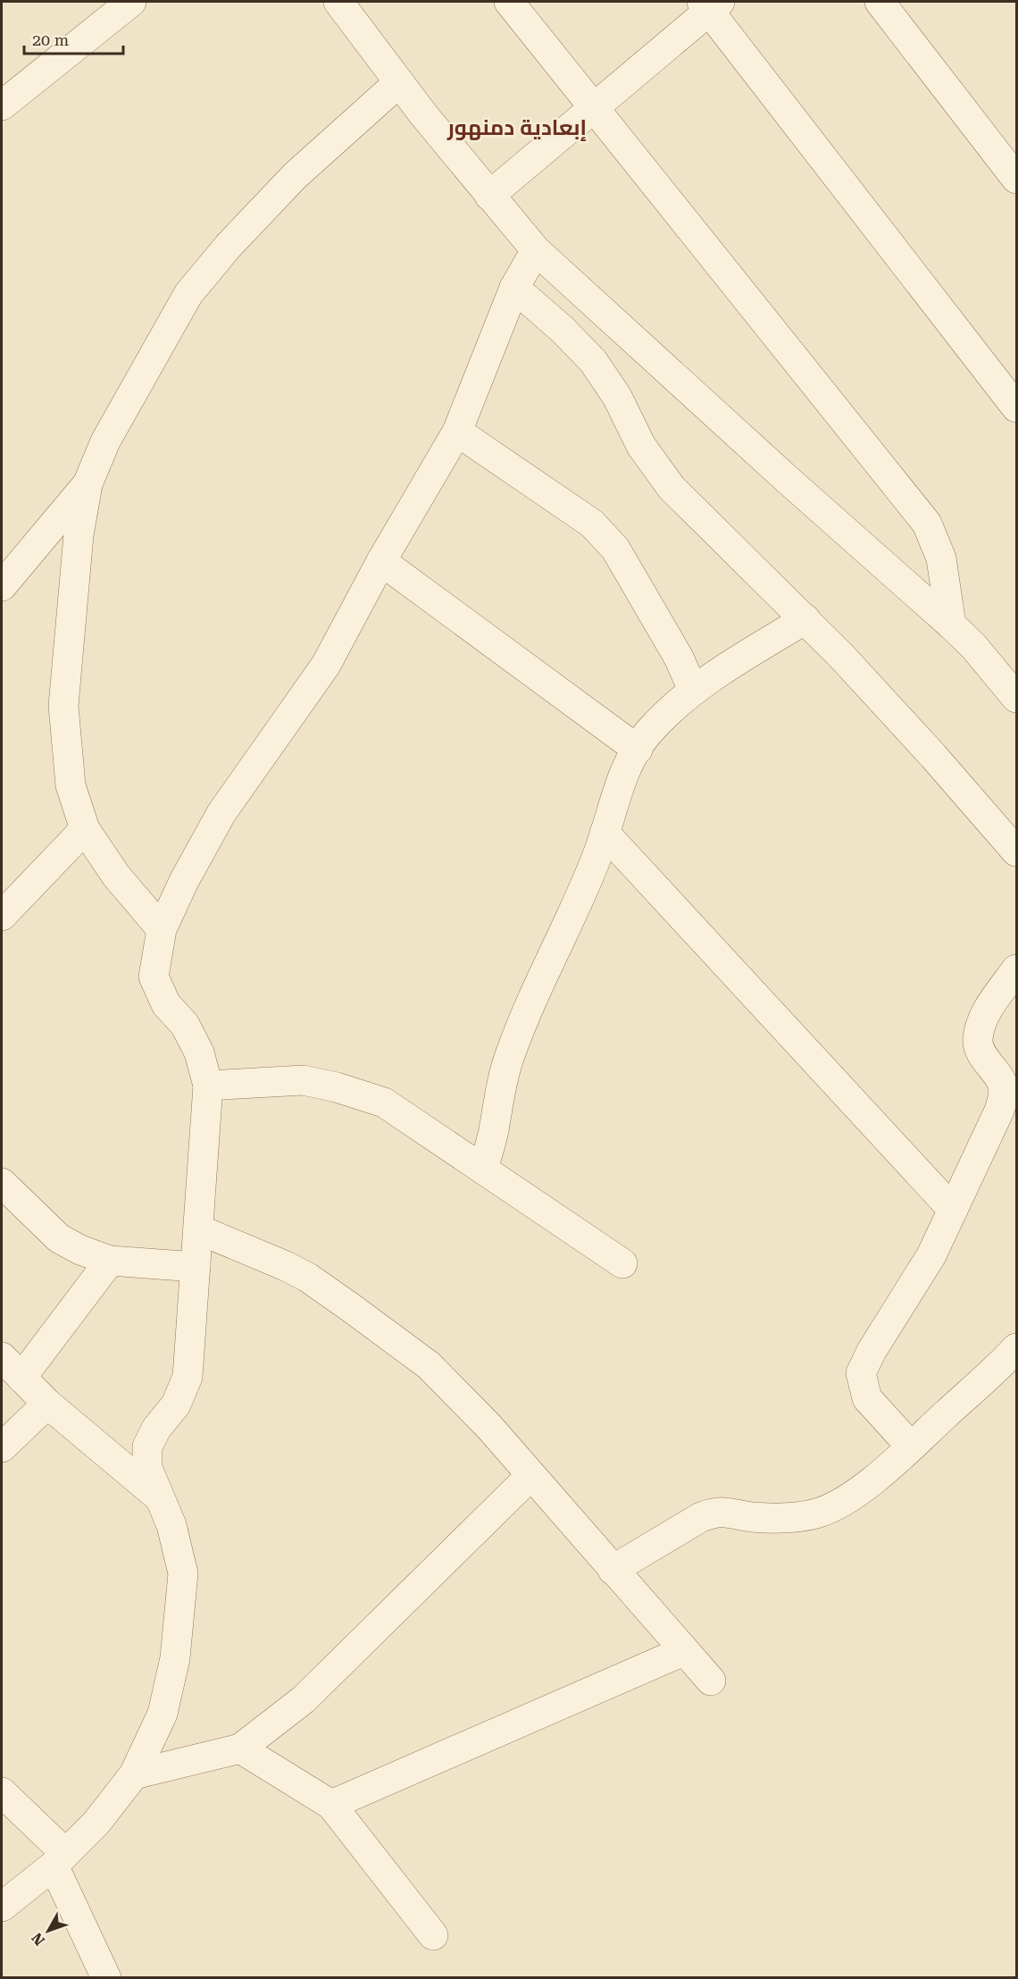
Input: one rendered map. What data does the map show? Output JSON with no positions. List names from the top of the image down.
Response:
{
  "districts": ["إبعادية دمنهور"],
  "scale_bar": "20 m",
  "north": "bottom left"
}
